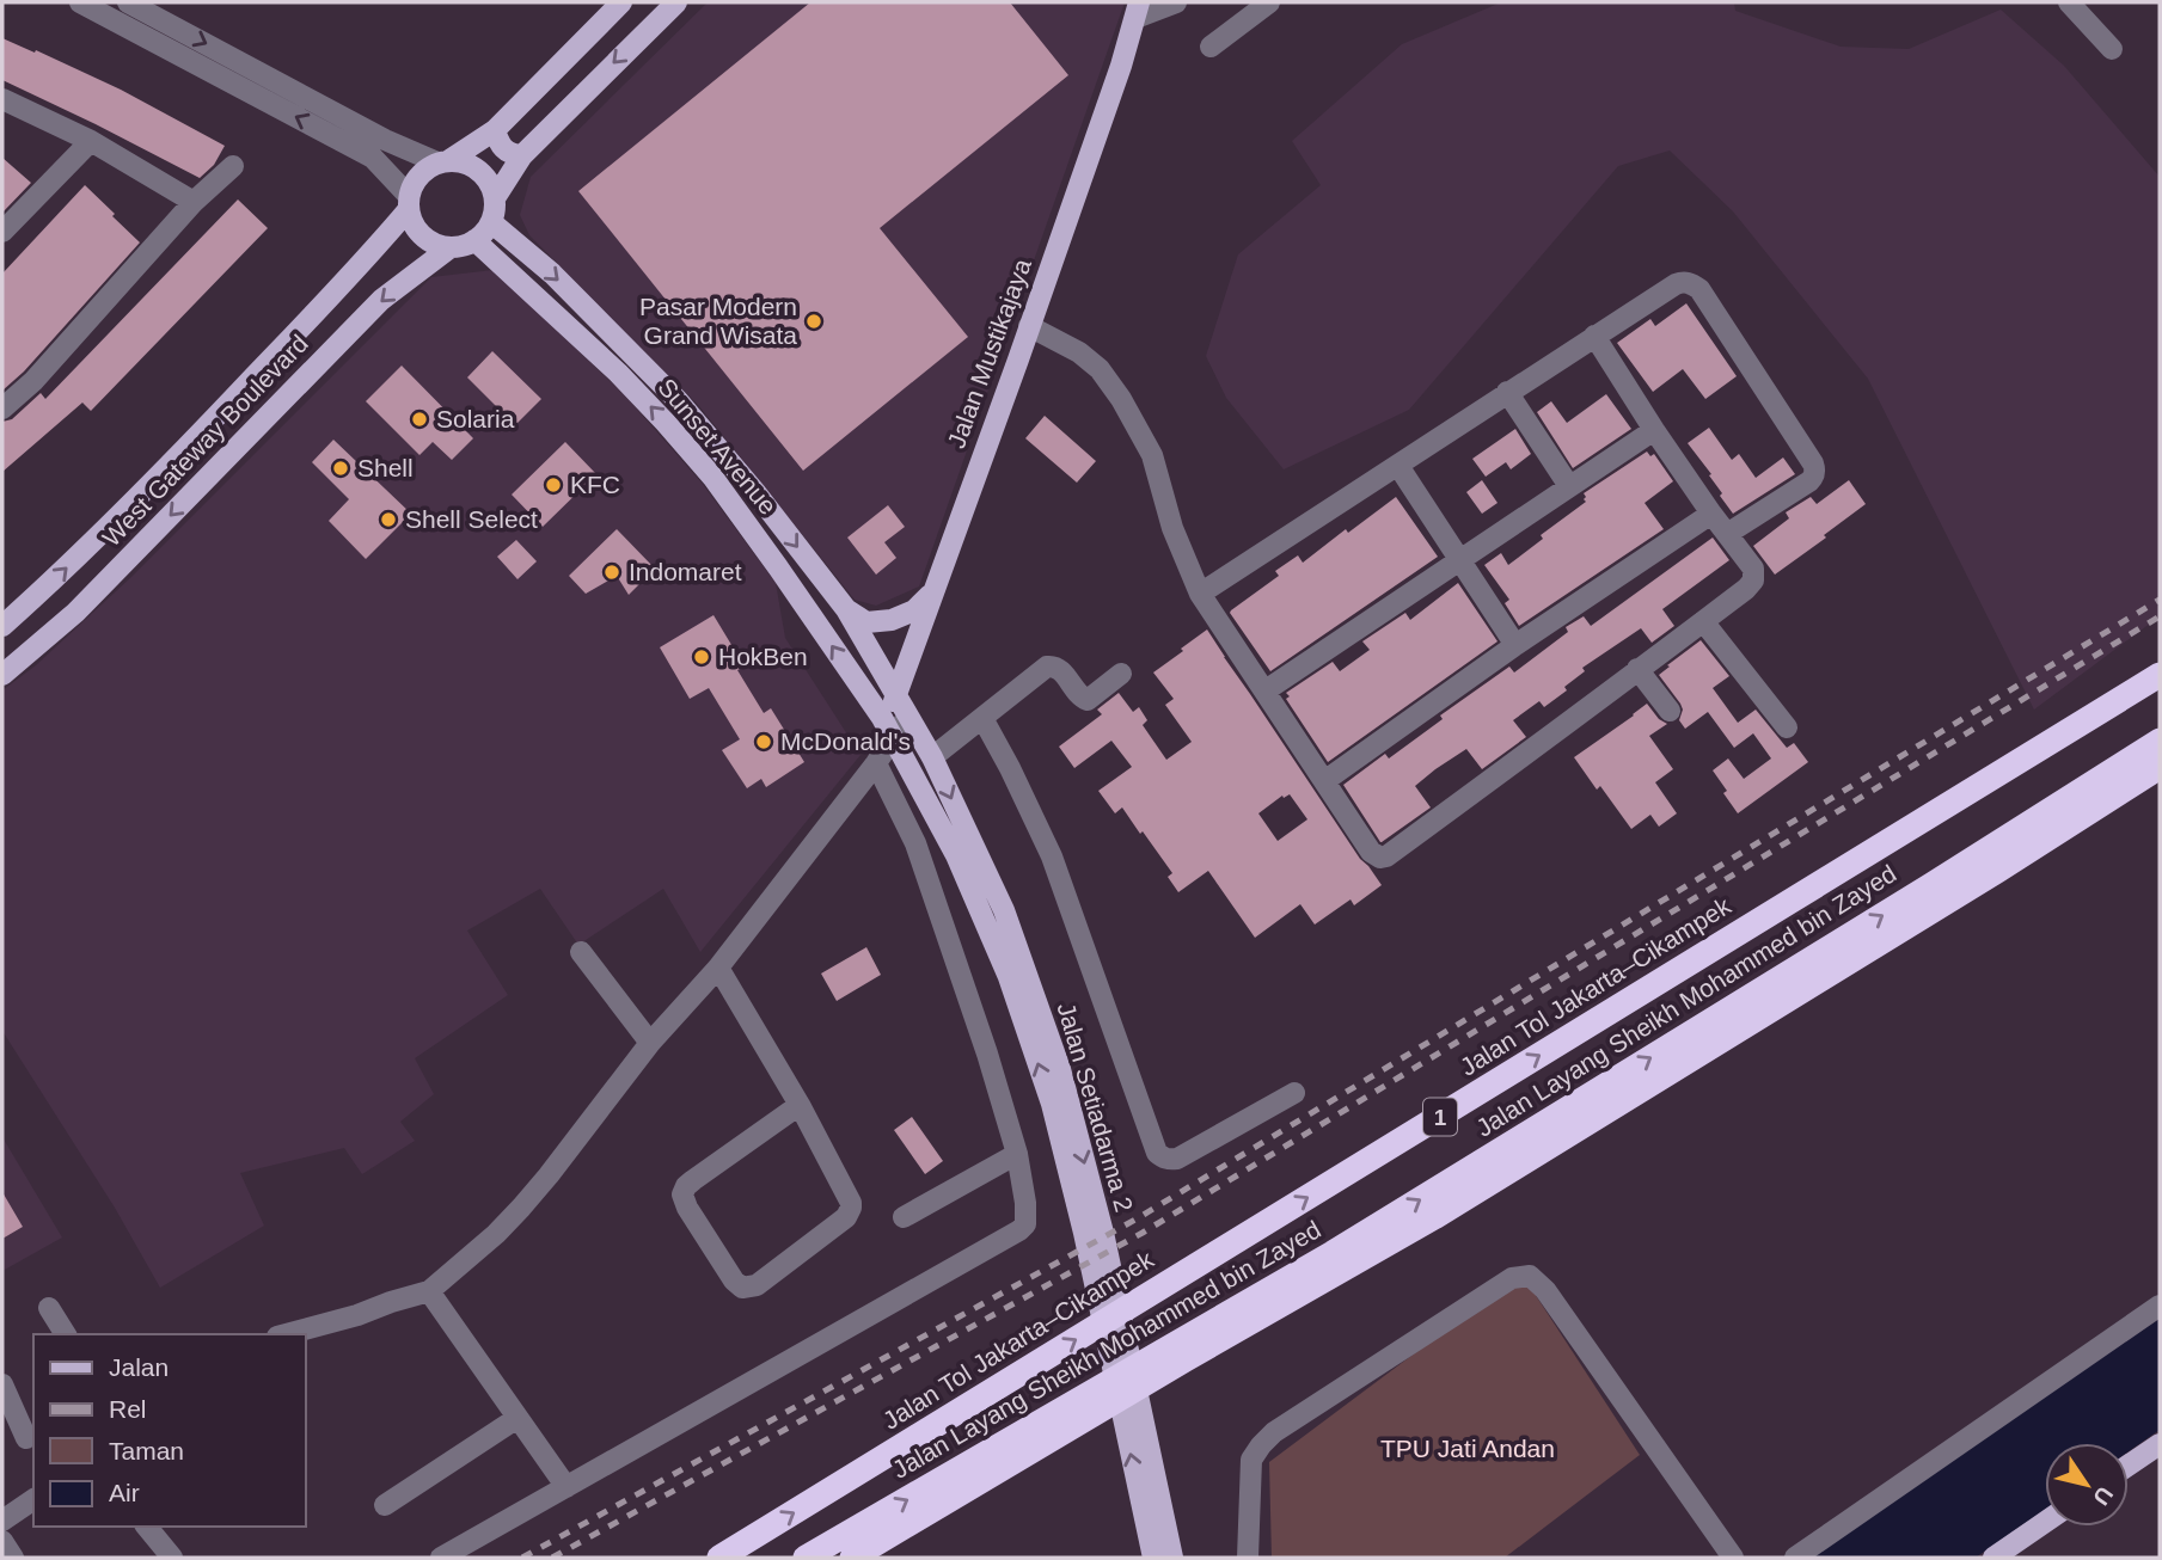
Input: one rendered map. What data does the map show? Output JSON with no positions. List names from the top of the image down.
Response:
{
  "streets": {
    "highway": ["Jalan Tol Jakarta–Cikampek", "Jalan Layang Sheikh Mohammed bin Zayed", "1"],
    "main road": [
      "Jalan Mustikajaya",
      "West Gateway Boulevard",
      "Sunset Avenue",
      "Jalan Setiadarma 2"
    ]
  },
  "crossings": [
    ["Jalan Mustikajaya", "Sunset Avenue"],
    ["Jalan Mustikajaya", "Jalan Setiadarma 2"],
    ["West Gateway Boulevard", "Sunset Avenue"],
    ["Sunset Avenue", "Jalan Setiadarma 2"]
  ],
  "parks": ["TPU Jati Andan"],
  "places": [
    "Pasar Modern Grand Wisata",
    "Solaria",
    "Shell",
    "KFC",
    "Shell Select",
    "Indomaret",
    "HokBen",
    "McDonald's"
  ],
  "legend": [
    "Jalan",
    "Rel",
    "Taman",
    "Air"
  ],
  "north": "bottom right"
}
